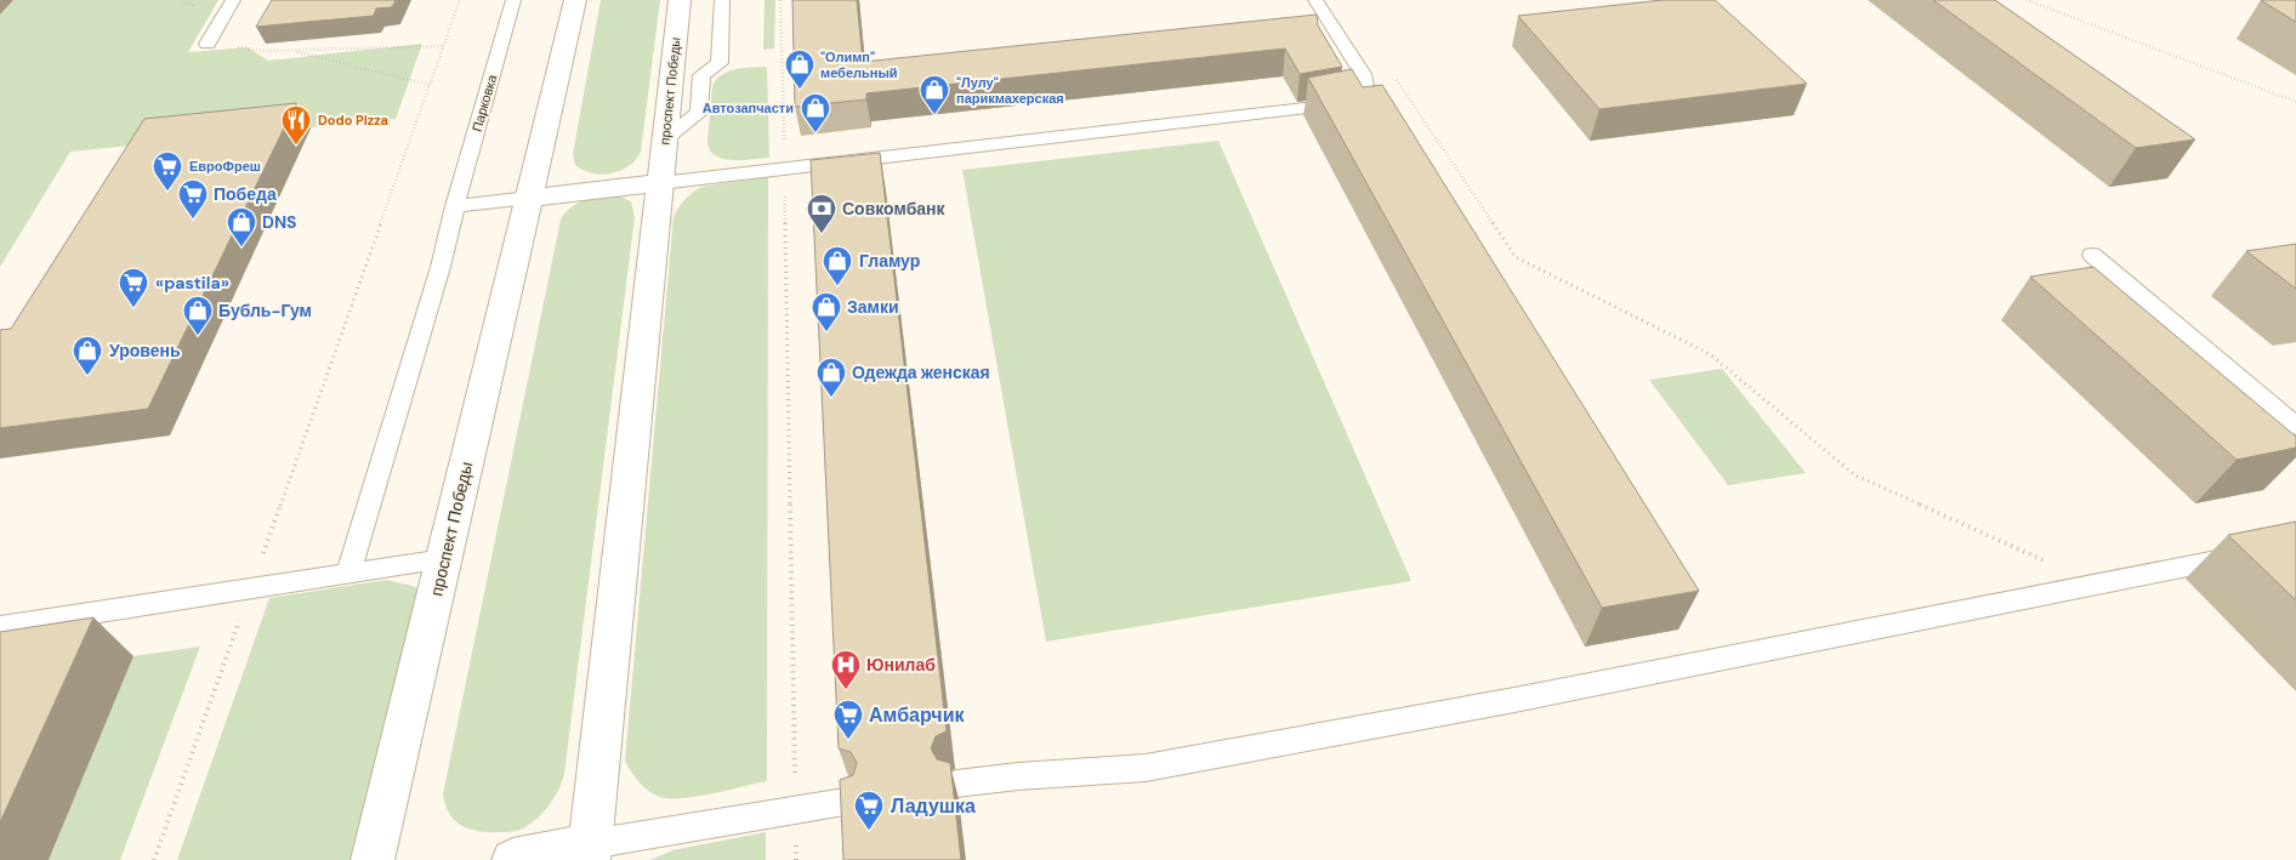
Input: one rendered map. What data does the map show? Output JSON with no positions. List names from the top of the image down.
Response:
{
  "streets": {
    "main road": ["проспект Победы"],
    "lane": ["Парковка"]
  },
  "places": {
    "shop": [
      "\"Олимп\" мебельный",
      "\"Лулу\" парикмахерская",
      "Автозапчасти",
      "DNS",
      "Гламур",
      "Замки",
      "Бубль-Гум",
      "Уровень",
      "Одежда женская"
    ],
    "restaurant": ["Dodo Pizza"],
    "supermarket": [
      "ЕвроФреш",
      "Победа",
      "«pastila»",
      "Амбарчик",
      "Ладушка"
    ],
    "bank": ["Совкомбанк"],
    "hospital": ["Юнилаб"]
  }
}
